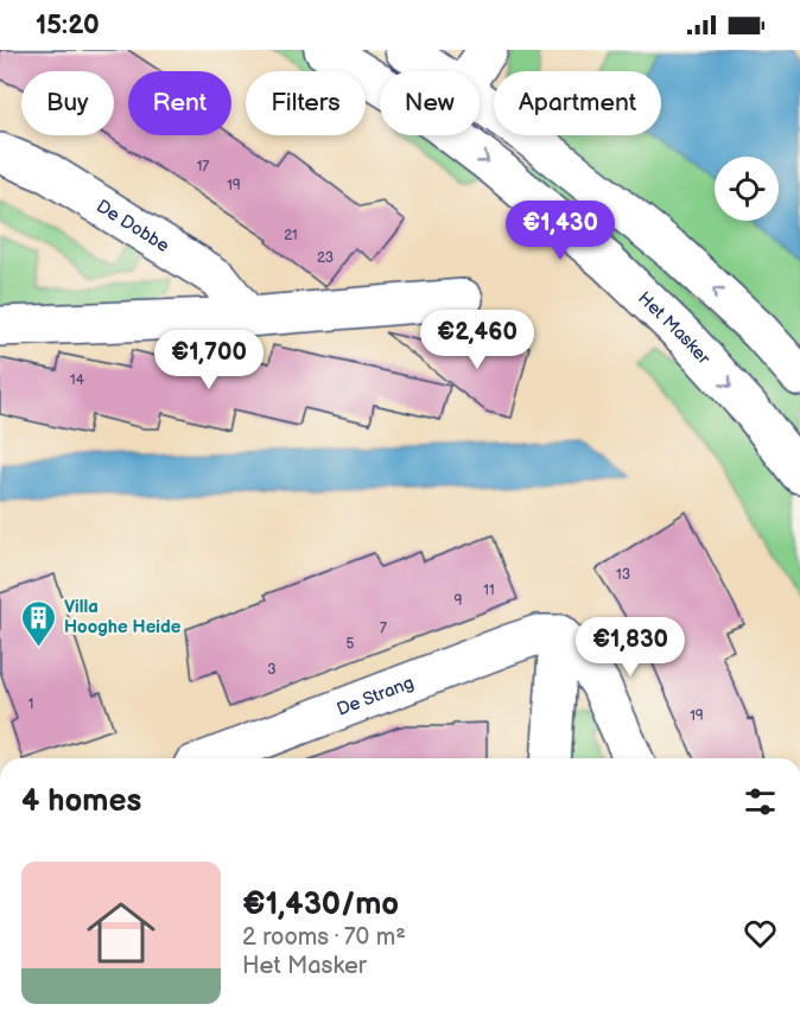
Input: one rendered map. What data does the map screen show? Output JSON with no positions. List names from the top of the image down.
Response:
{
  "streets": {
    "street": ["De Dobbe", "Het Masker", "De Strang"]
  },
  "places": {
    "building": ["Villa Hooghe Heide"]
  },
  "house_numbers": [
    "17",
    "19",
    "21",
    "23",
    "14",
    "13",
    "11",
    "9",
    "7",
    "5",
    "3",
    "1",
    "19"
  ],
  "page": {
    "status": "15:20",
    "chip": [
      "Buy",
      "Rent",
      "Filters",
      "New",
      "Apartment"
    ],
    "price": [
      "€1,430",
      "€2,460",
      "€1,700",
      "€1,830"
    ],
    "heading": "4 homes",
    "list": [
      {
        "name": "€1,430/mo",
        "note": "2 rooms · 70 m² · Het Masker"
      }
    ]
  }
}
